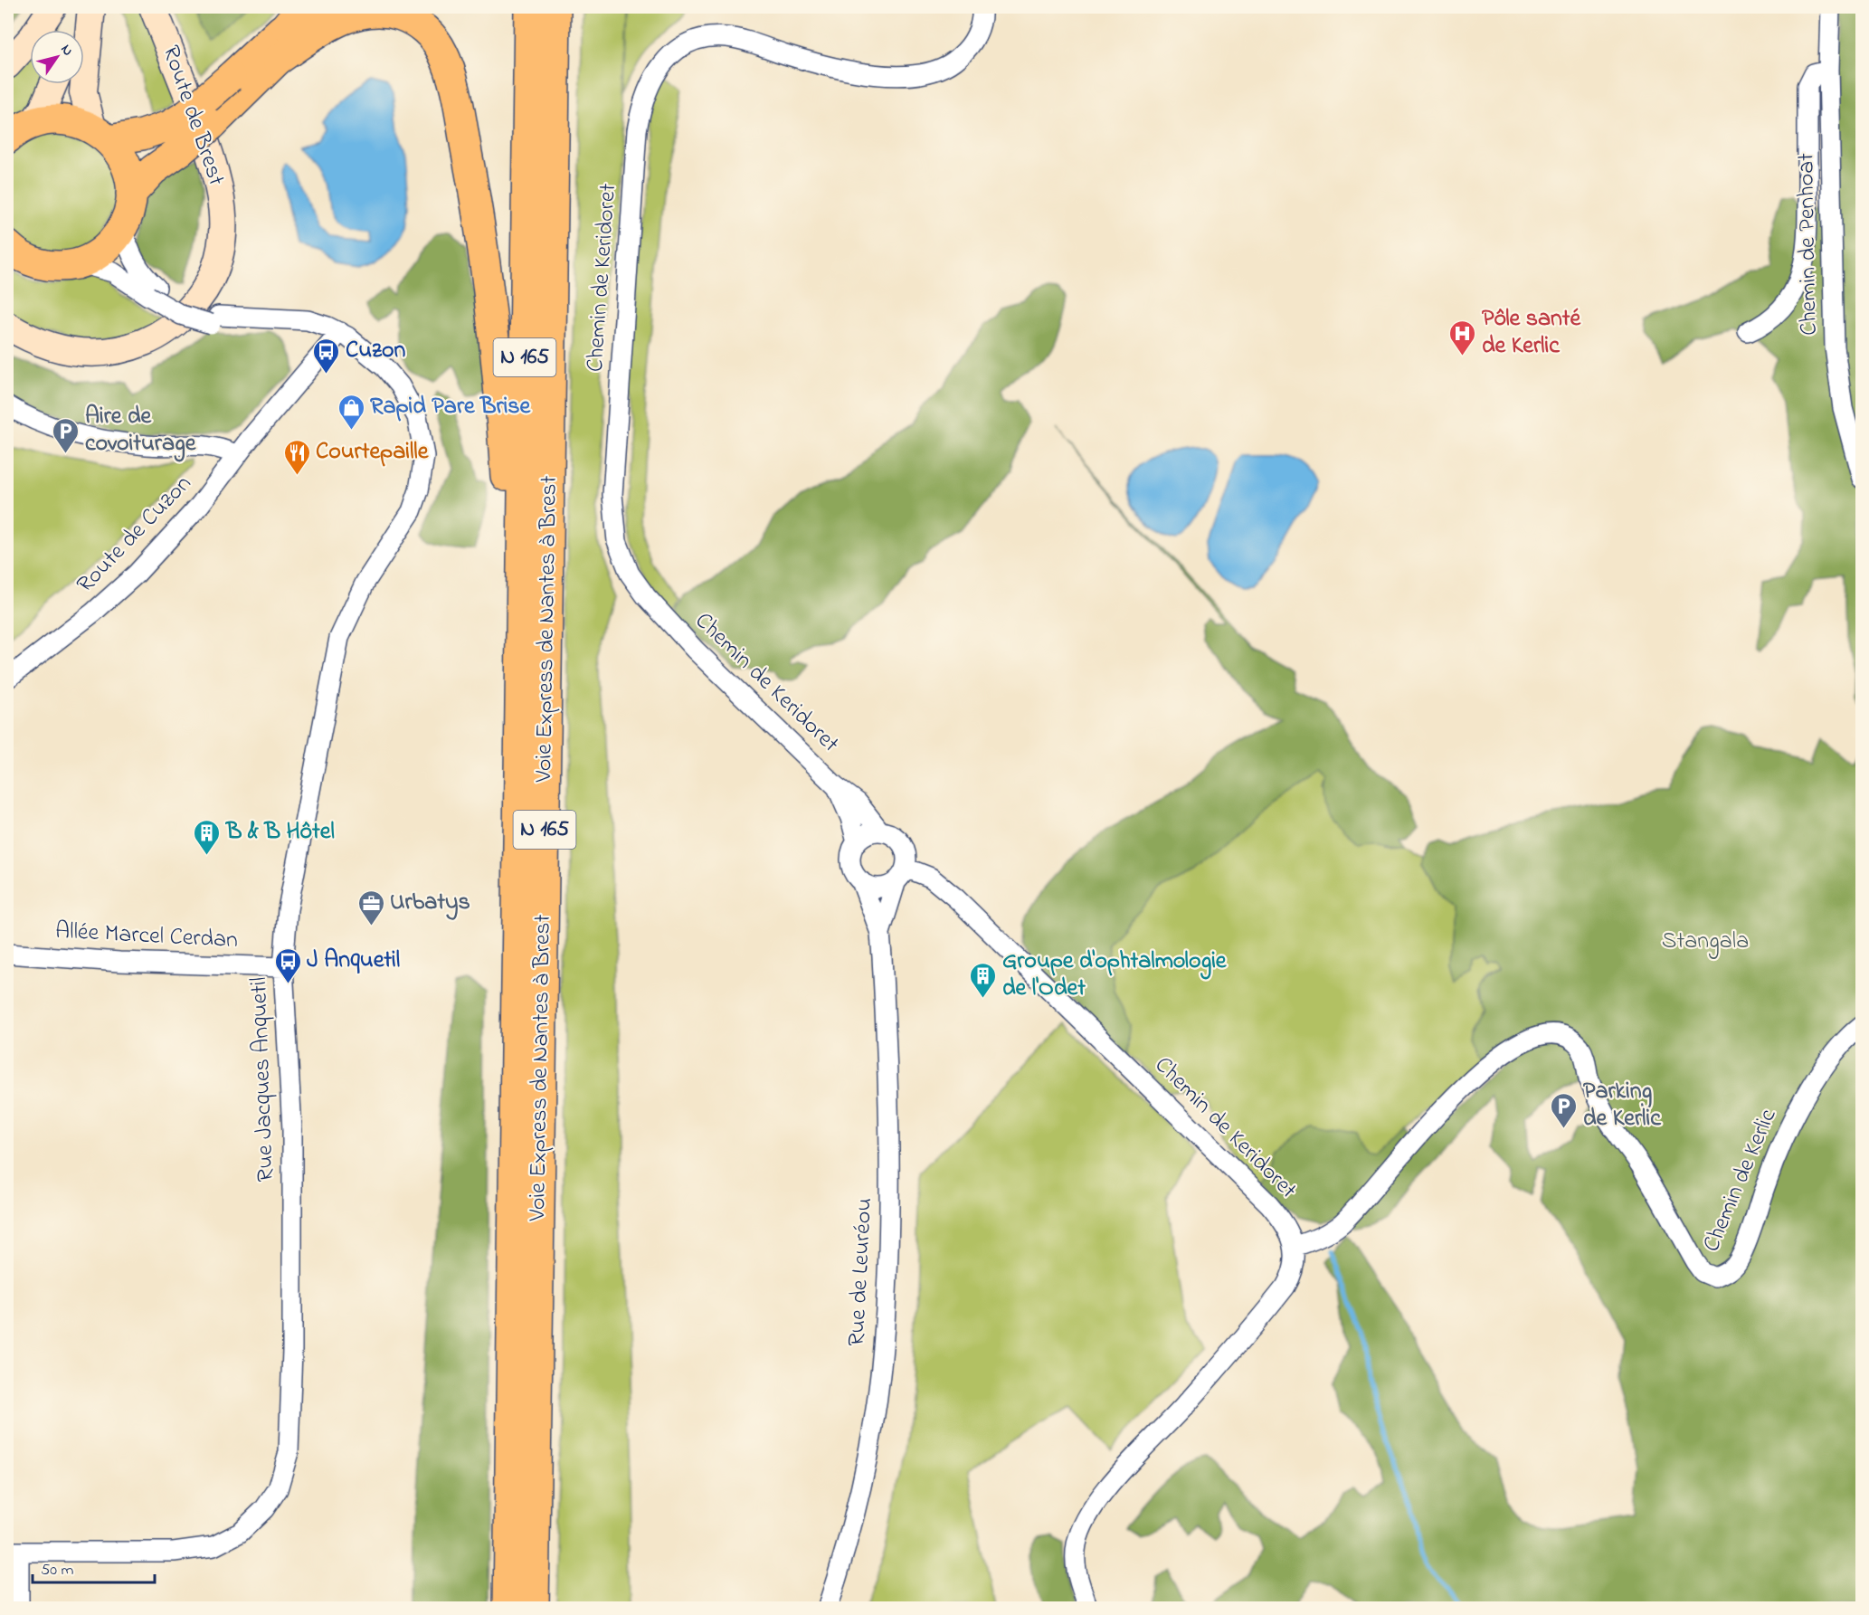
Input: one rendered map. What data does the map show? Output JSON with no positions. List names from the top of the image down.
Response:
{
  "streets": {
    "main road": ["Route de Brest", "N 165", "Voie Express de Nantes à Brest"],
    "street": [
      "Chemin de Penhoat",
      "Chemin de Keridoret",
      "Route de Cuzon",
      "Allée Marcel Cerdan",
      "Rue Jacques Anquetil",
      "Chemin de Kerlic",
      "Rue de Leuréou"
    ]
  },
  "crossings": [
    ["Chemin de Keridoret", "Chemin de Kerlic"],
    ["Chemin de Keridoret", "Rue de Leuréou"],
    ["Route de Cuzon", "Rue Jacques Anquetil"],
    ["Allée Marcel Cerdan", "Rue Jacques Anquetil"]
  ],
  "parks": ["Stangala"],
  "places": {
    "hospital": ["Pôle santé de Kerlic"],
    "bus stop": ["Cuzon", "J Anquetil"],
    "shop": ["Rapid Pare Brise"],
    "parking": ["Aire de covoiturage", "Parking de Kerlic"],
    "restaurant": ["Courtepaille"],
    "building": ["B & B Hôtel", "Groupe d'ophtalmologie de l'Odet"],
    "office": ["Urbatys"]
  },
  "scale_bar": "50 m",
  "north": "top right"
}
